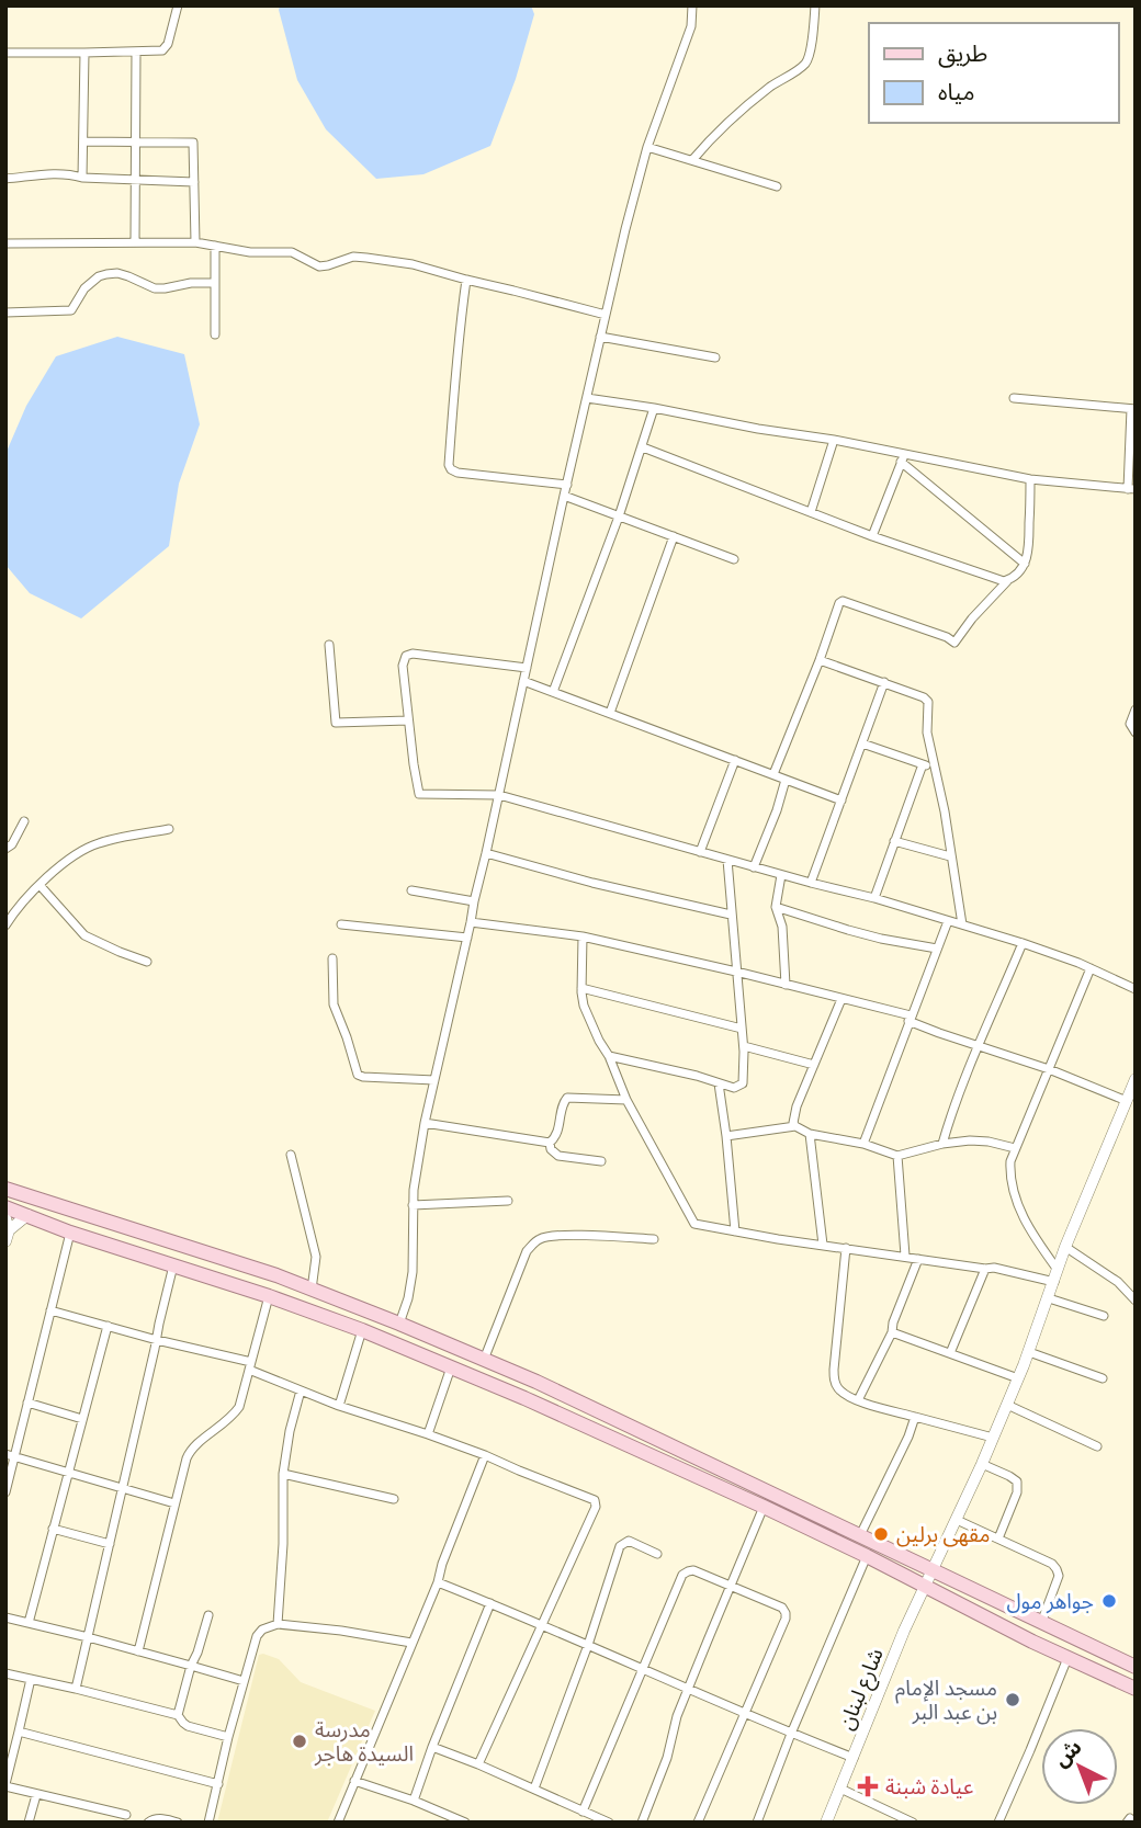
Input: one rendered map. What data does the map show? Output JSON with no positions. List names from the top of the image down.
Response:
{
  "streets": {
    "street": ["شارع لبنان"]
  },
  "places": {
    "other": [
      "مقهى برلين",
      "جواهر مول",
      "مسجد الإمام بن عبد البر",
      "مدرسة السيدة هاجر"
    ],
    "health": ["عيادة شبنة"]
  },
  "legend": ["طريق", "مياه"],
  "north": "top left"
}
